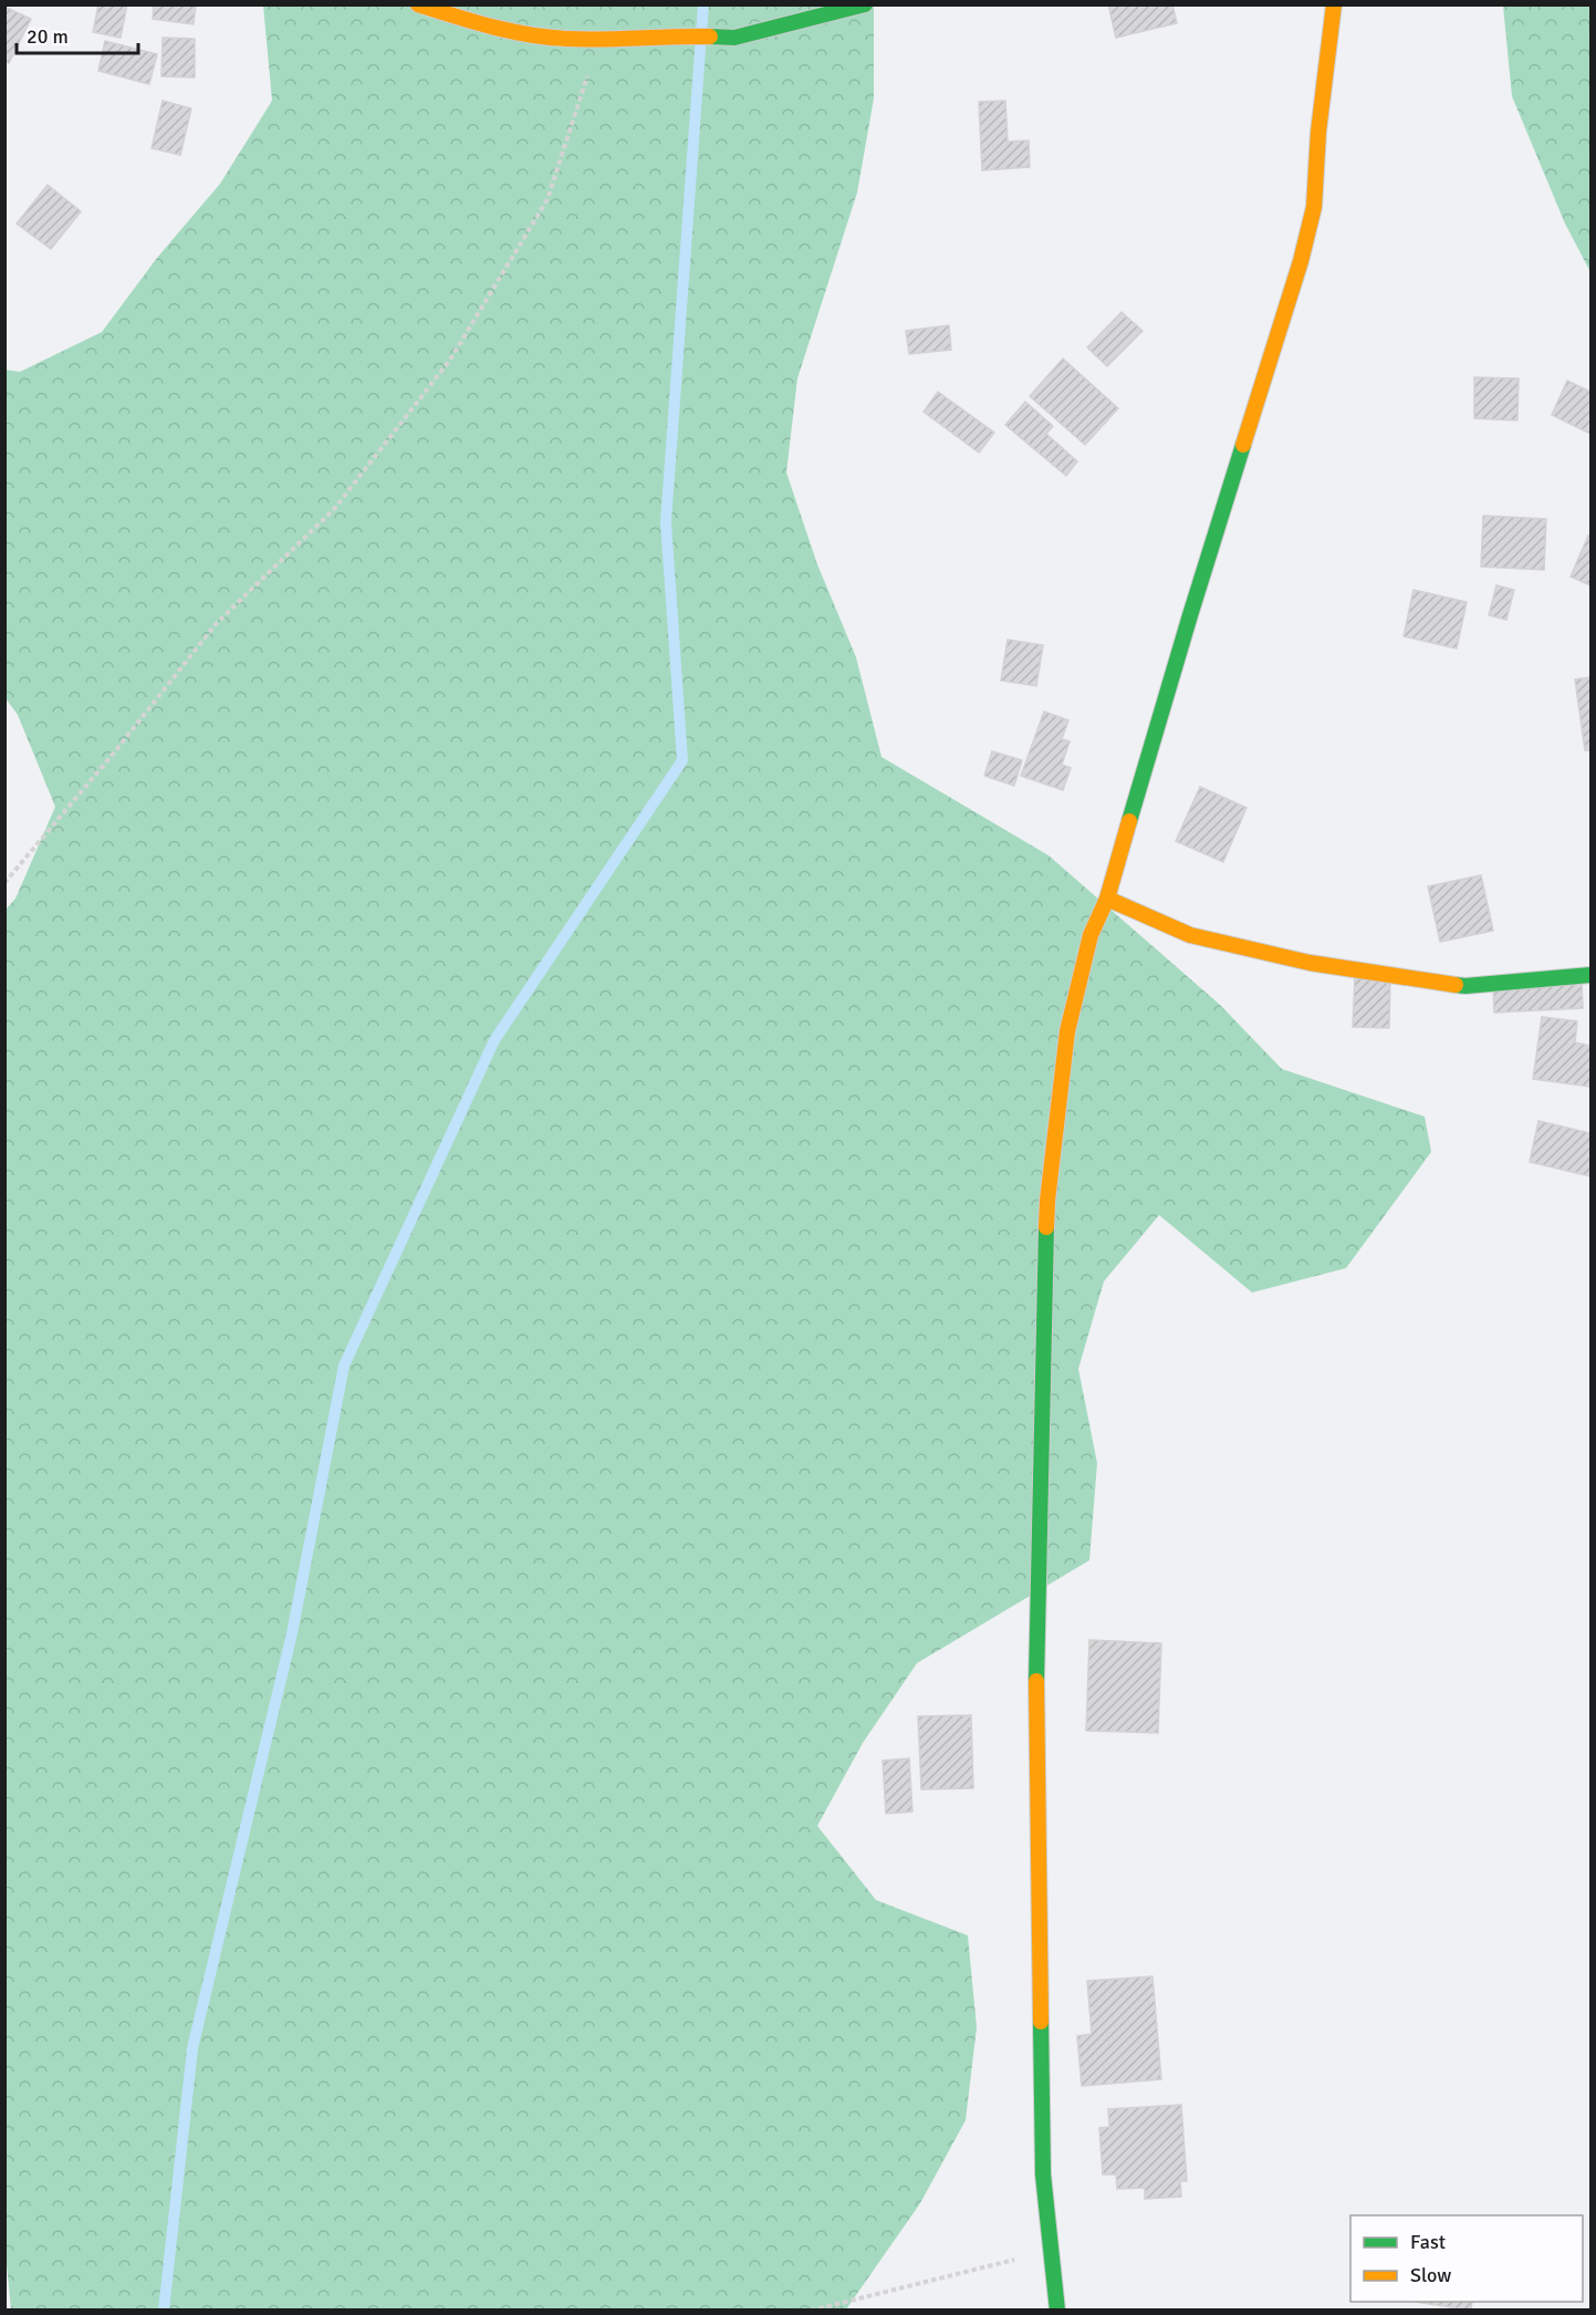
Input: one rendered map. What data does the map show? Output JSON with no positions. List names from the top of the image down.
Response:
{
  "legend": ["Fast", "Slow"],
  "scale_bar": "20 m"
}
